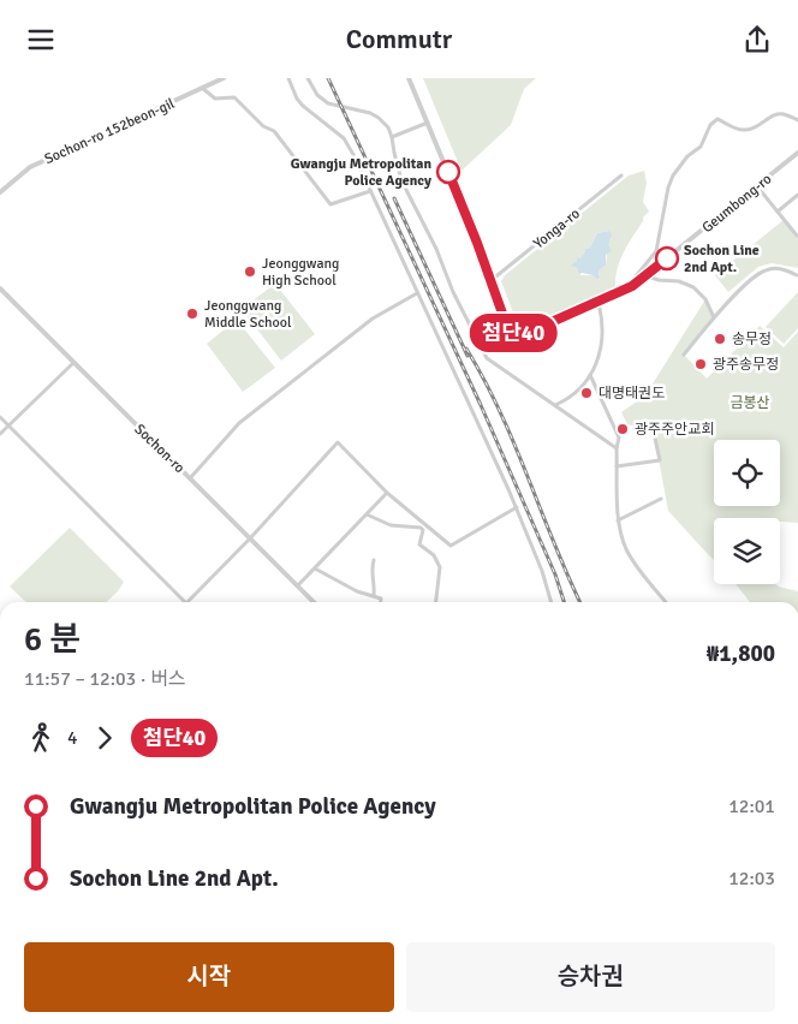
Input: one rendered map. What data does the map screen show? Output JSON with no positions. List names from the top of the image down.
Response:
{
  "streets": {
    "street": [
      "Sochon-ro 152beon-gil",
      "Geumbong-ro",
      "Yonga-ro",
      "Sochon-ro"
    ]
  },
  "crossings": [
    ["Geumbong-ro", "Yonga-ro"]
  ],
  "parks": ["금봉산"],
  "places": [
    "Gwangju Metropolitan Police Agency",
    "Sochon Line 2nd Apt.",
    "Jeonggwang High School",
    "Jeonggwang Middle School",
    "송무정",
    "광주송무정",
    "대명태권도",
    "광주주안교회"
  ],
  "lines": ["bus line 첨단40"],
  "page": {
    "header": "Commutr",
    "on_map": "첨단40",
    "heading": ["6 분", "11:57 – 12:03 · 버스", "₩1,800"],
    "legs": ["4", "첨단40"],
    "list": [
      {
        "name": "Gwangju Metropolitan Police Agency",
        "value": "12:01"
      },
      {
        "name": "Sochon Line 2nd Apt.",
        "value": "12:03"
      }
    ],
    "buttons": ["시작", "승차권"]
  }
}
